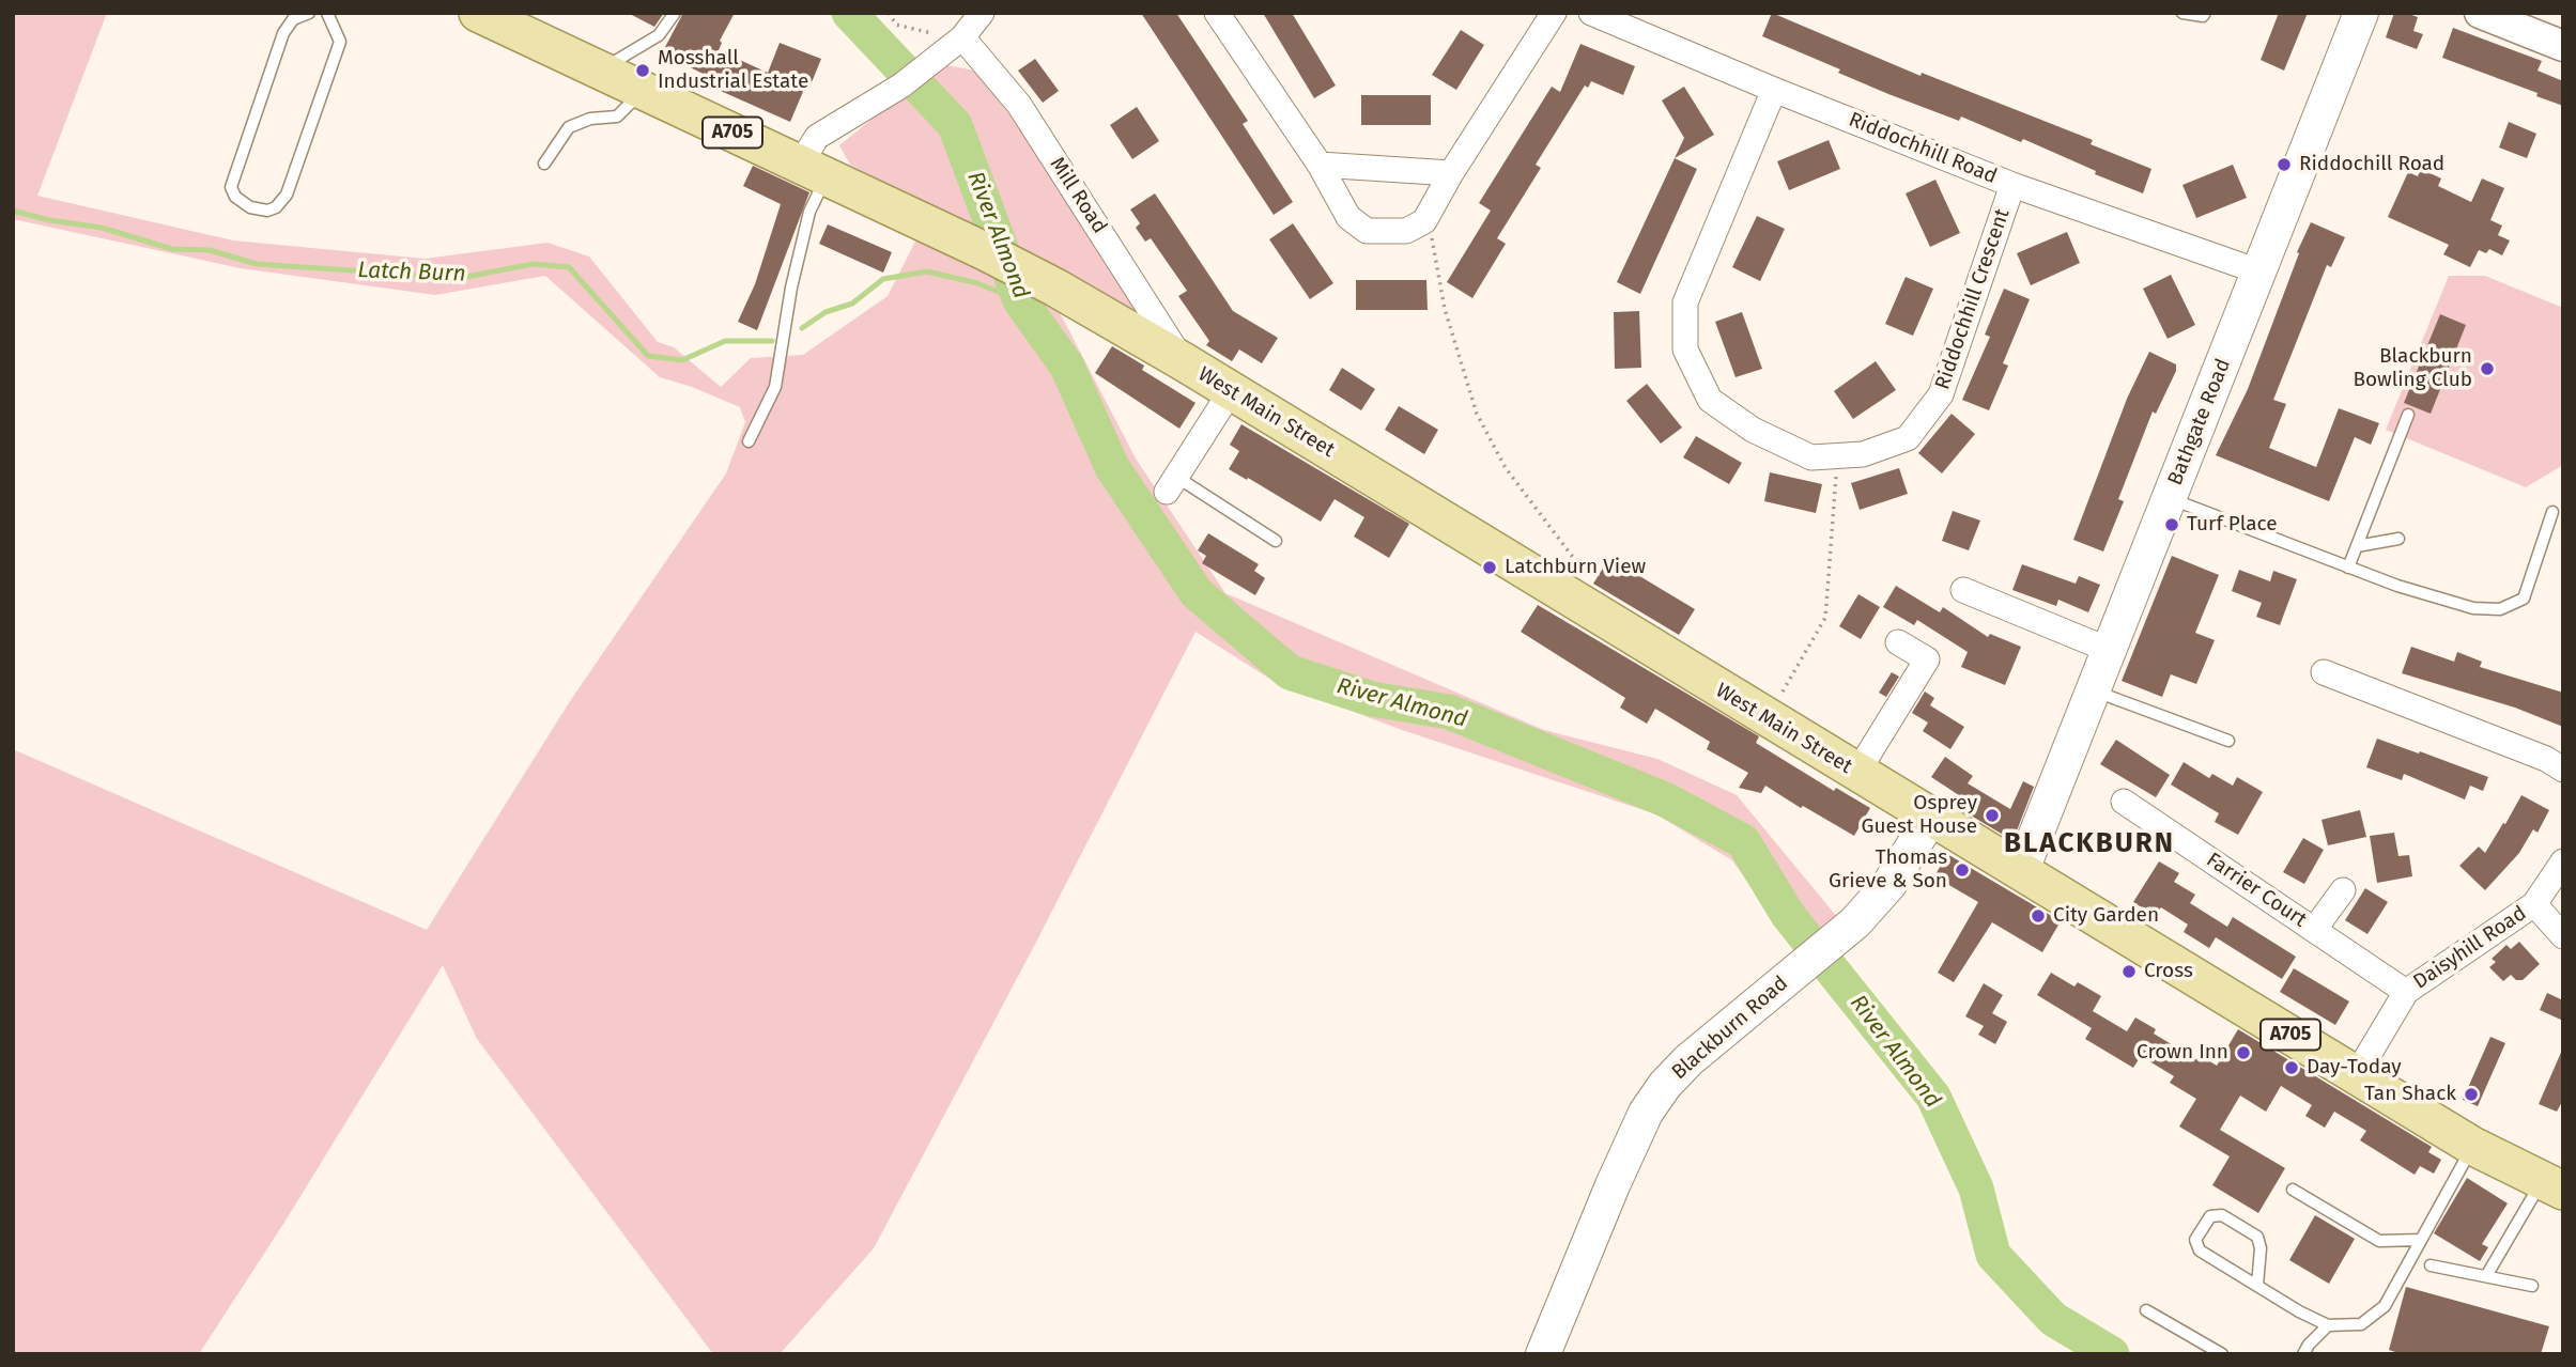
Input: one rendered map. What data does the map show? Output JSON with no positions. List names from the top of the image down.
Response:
{
  "streets": {
    "main road": [
      "A705",
      "West Main Street",
      "Bathgate Road",
      "Blackburn Road"
    ],
    "street": [
      "Riddochhill Road",
      "Mill Road",
      "Riddochhill Crescent",
      "Farrier Court",
      "Daisyhill Road"
    ]
  },
  "crossings": [
    ["A705", "West Main Street"],
    ["A705", "Bathgate Road"],
    ["A705", "Daisyhill Road"],
    ["Riddochhill Road", "Riddochhill Crescent"],
    ["Riddochhill Road", "Bathgate Road"],
    ["Mill Road", "West Main Street"],
    ["West Main Street", "Bathgate Road"],
    ["West Main Street", "Blackburn Road"],
    ["Farrier Court", "Daisyhill Road"]
  ],
  "districts": ["BLACKBURN"],
  "water": ["River Almond", "Latch Burn"],
  "places": [
    "Mosshall Industrial Estate",
    "Riddochill Road",
    "Blackburn Bowling Club",
    "Turf Place",
    "Latchburn View",
    "Osprey Guest House",
    "Thomas Grieve & Son",
    "City Garden",
    "Cross",
    "Crown Inn",
    "Day-Today",
    "Tan Shack"
  ]
}
